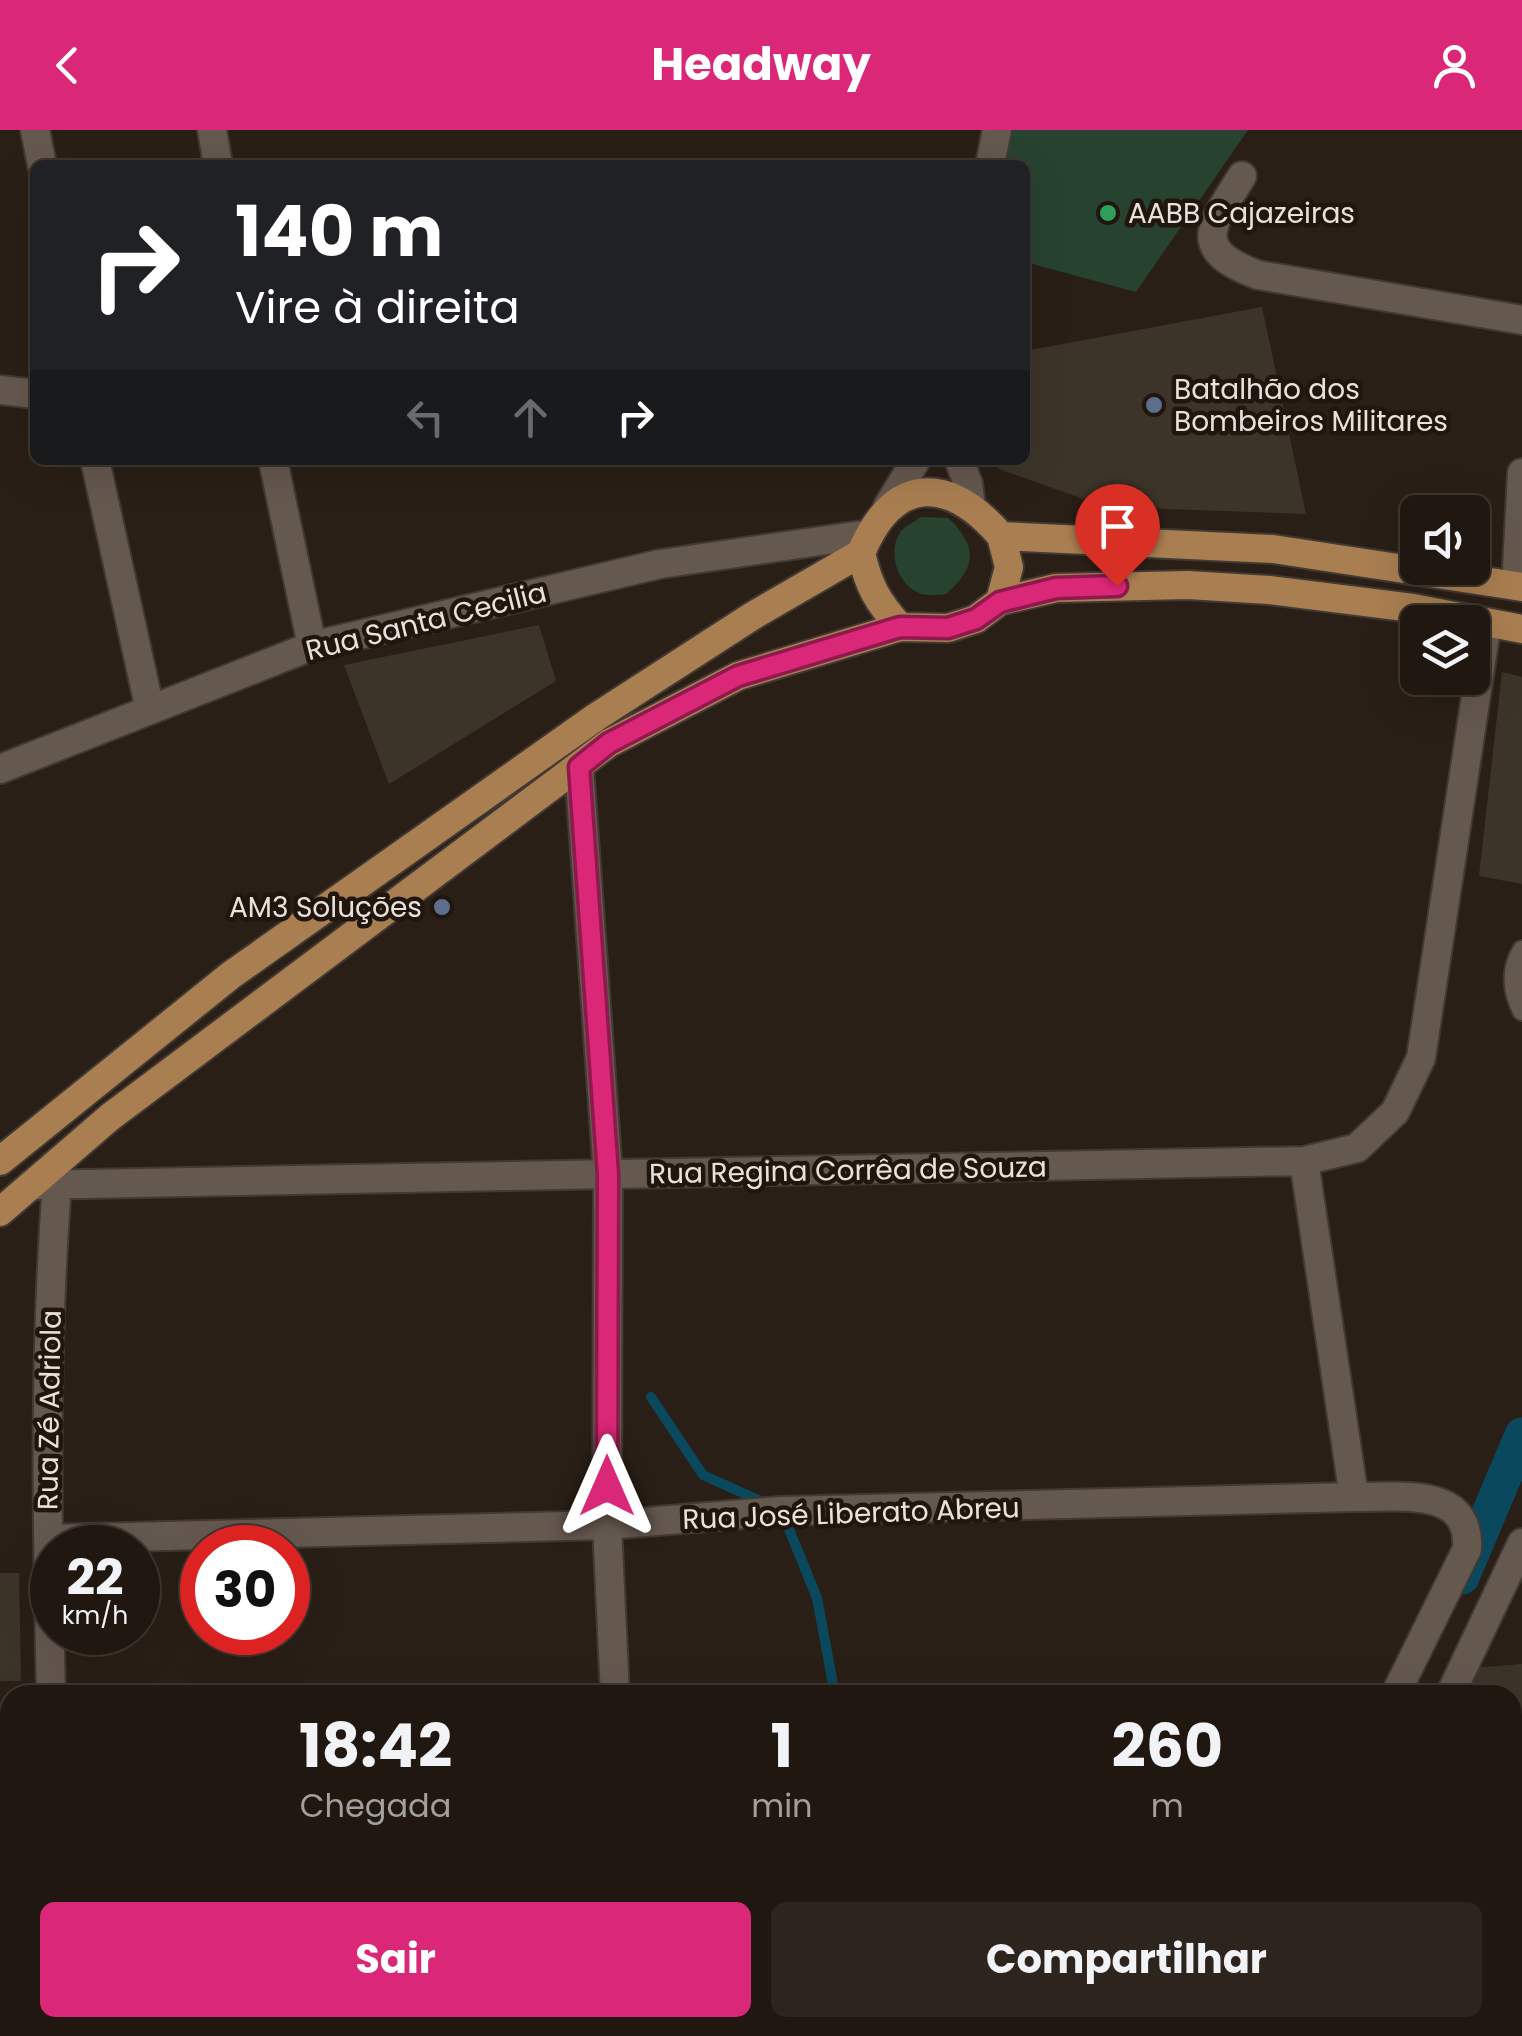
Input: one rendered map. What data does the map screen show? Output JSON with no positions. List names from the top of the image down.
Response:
{
  "streets": {
    "street": [
      "Rua Santa Cecilia",
      "Rua Regina Corrêa de Souza",
      "Rua Zé Adriola",
      "Rua José Liberato Abreu"
    ]
  },
  "crossings": [
    ["Rua Regina Corrêa de Souza", "Rua Zé Adriola"]
  ],
  "places": ["AABB Cajazeiras", "Batalhão dos Bombeiros Militares", "AM3 Soluções"],
  "page": {
    "header": "Headway",
    "turn": ["140 m", "Vire à direita"],
    "speed": "22 km/h",
    "limit": "30",
    "eta": [
      "18:42",
      "Chegada",
      "1",
      "min",
      "260",
      "m"
    ],
    "buttons": ["Sair", "Compartilhar"]
  }
}
